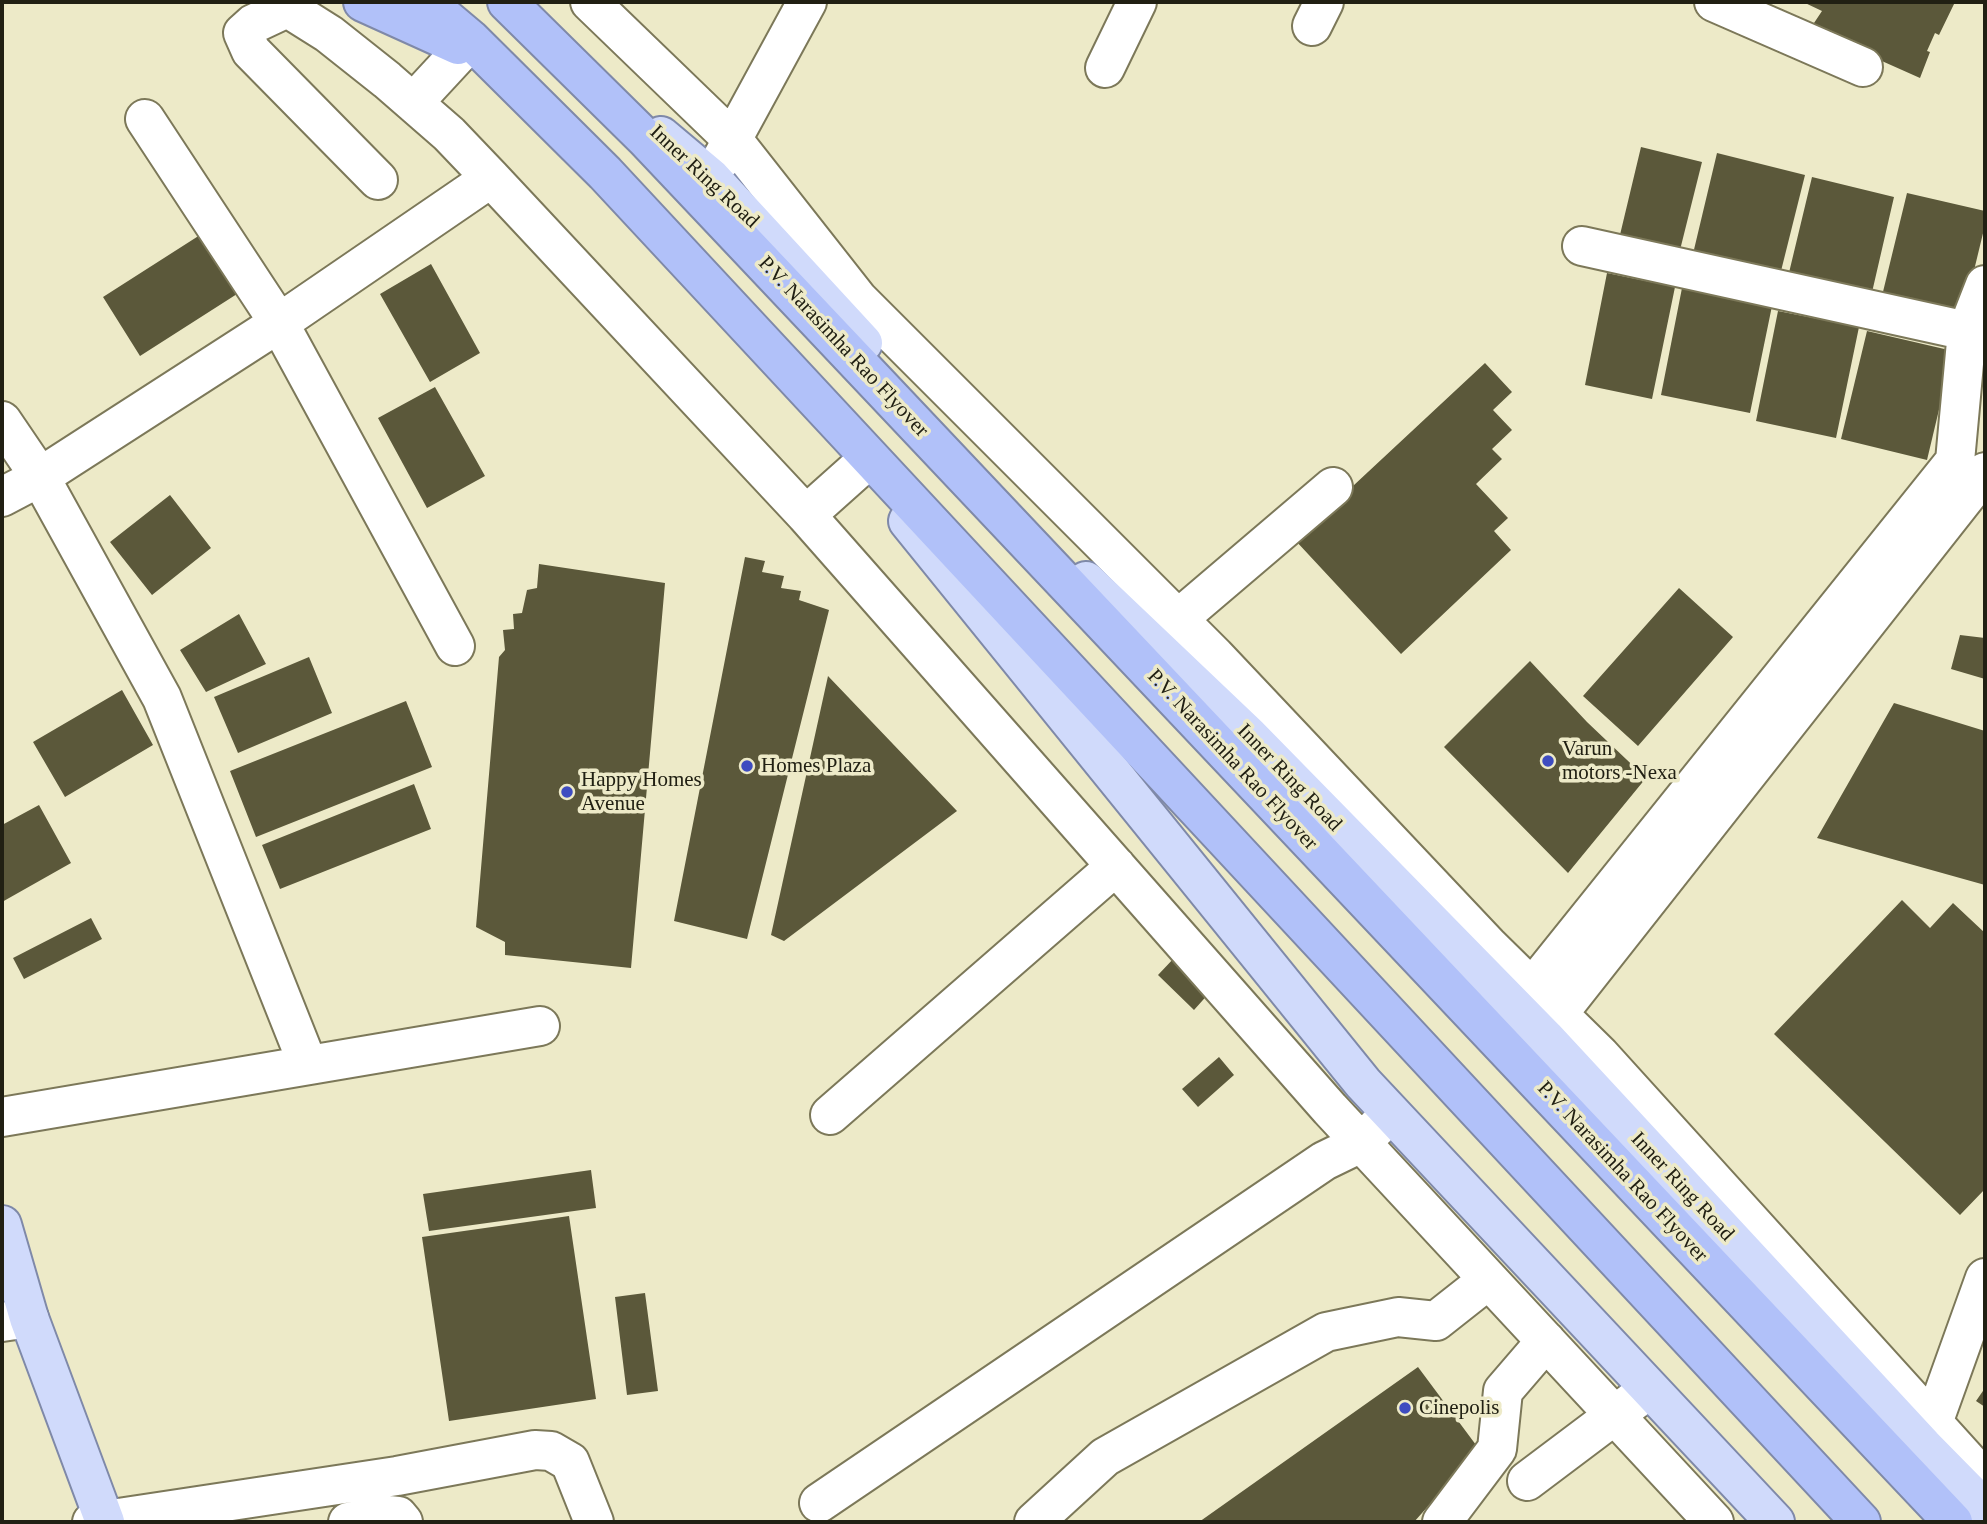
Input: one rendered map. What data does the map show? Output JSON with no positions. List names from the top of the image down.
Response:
{
  "streets": {
    "highway": ["P.V. Narasimha Rao Flyover"],
    "main road": ["Inner Ring Road"]
  },
  "places": [
    "Varun motors -Nexa",
    "Homes Plaza",
    "Happy Homes Avenue",
    "Cinepolis"
  ]
}
